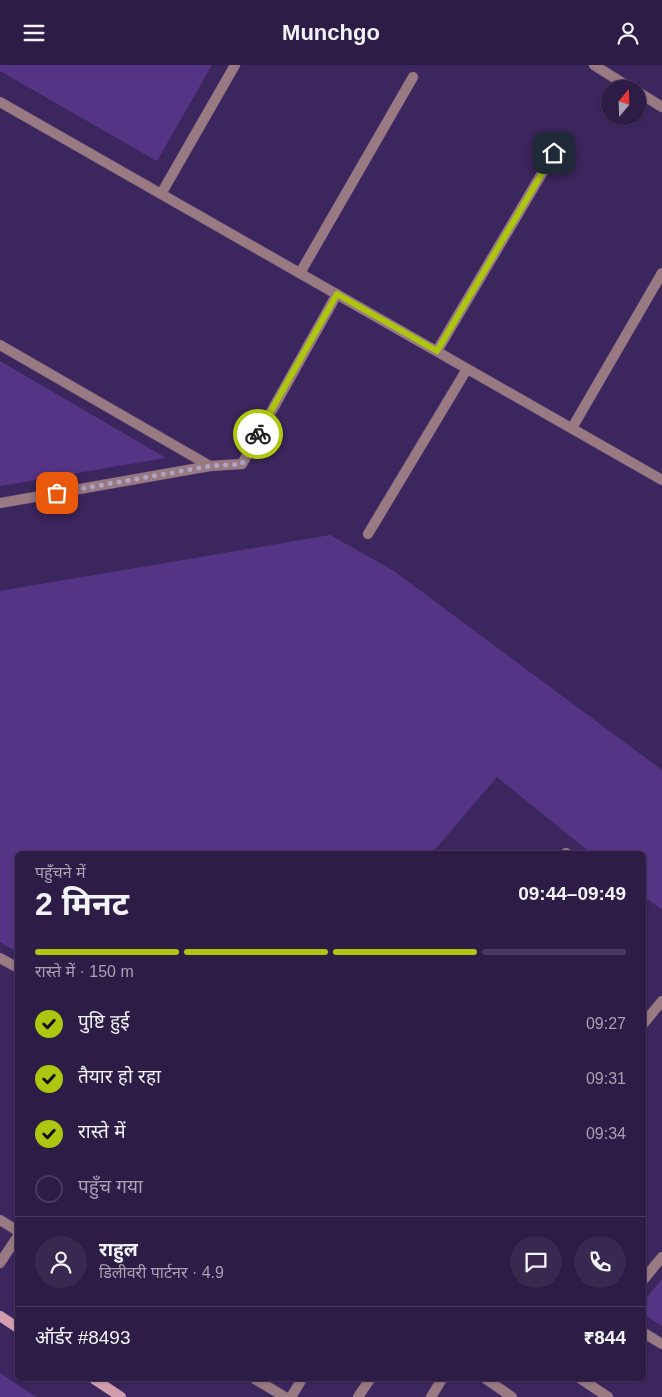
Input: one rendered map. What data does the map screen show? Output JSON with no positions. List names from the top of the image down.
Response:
{
  "north": "top",
  "page": {
    "header": "Munchgo",
    "heading": ["2 मिनट", "पहुँचने में", "09:44–09:49"],
    "panel": [
      "राहुल",
      "डिलीवरी पार्टनर · 4.9",
      "ऑर्डर #8493",
      "₹844"
    ],
    "bar": "रास्ते में · 150 m",
    "list": [
      ["पुष्टि हुई", "09:27"],
      ["तैयार हो रहा", "09:31"],
      ["रास्ते में", "09:34"],
      "पहुँच गया"
    ]
  }
}
